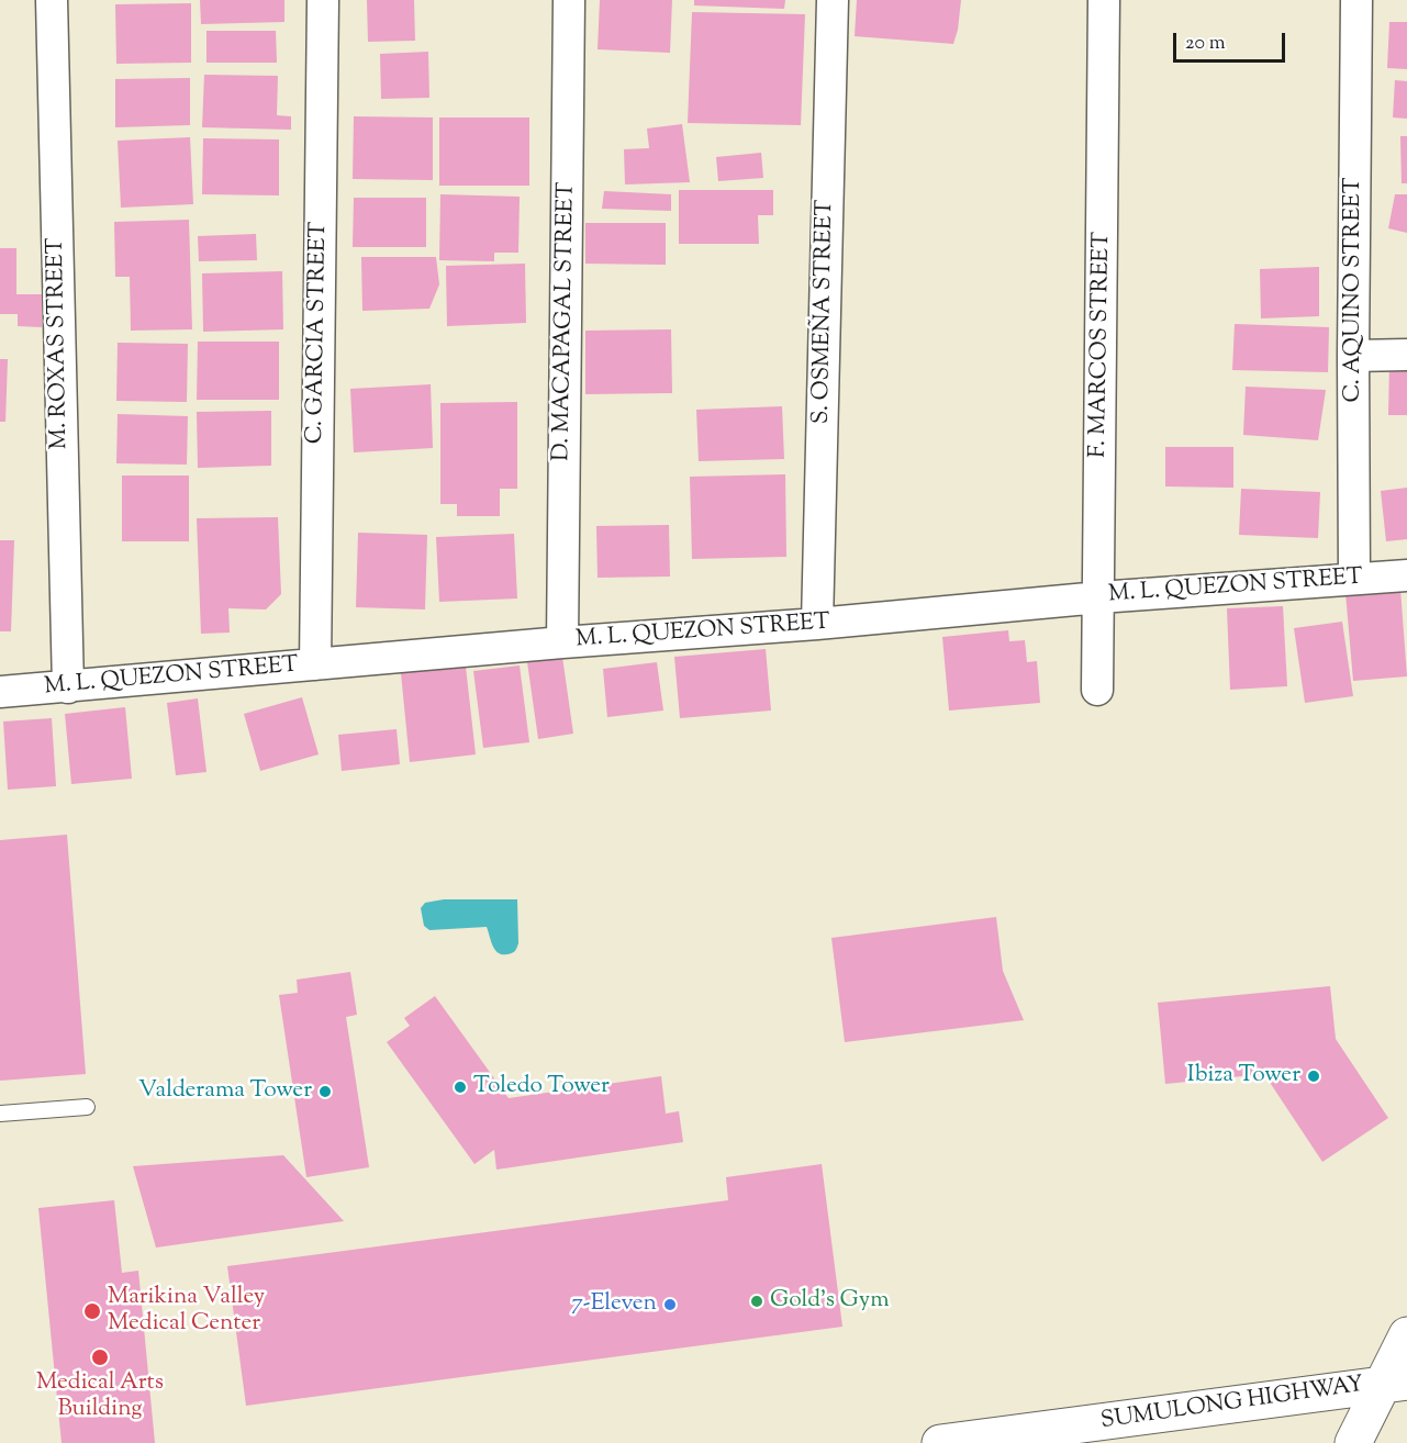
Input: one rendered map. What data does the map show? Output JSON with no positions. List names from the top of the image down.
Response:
{
  "streets": {
    "main road": ["SUMULONG HIGHWAY"],
    "street": [
      "C. AQUINO STREET",
      "S. OSMEÑA STREET",
      "D. MACAPAGAL STREET",
      "C. GARCIA STREET",
      "M. ROXAS STREET",
      "F. MARCOS STREET",
      "M. L. QUEZON STREET"
    ]
  },
  "crossings": [
    ["C. AQUINO STREET", "M. L. QUEZON STREET"],
    ["S. OSMEÑA STREET", "M. L. QUEZON STREET"],
    ["D. MACAPAGAL STREET", "M. L. QUEZON STREET"],
    ["C. GARCIA STREET", "M. L. QUEZON STREET"],
    ["M. ROXAS STREET", "M. L. QUEZON STREET"],
    ["F. MARCOS STREET", "M. L. QUEZON STREET"]
  ],
  "places": [
    "Ibiza Tower",
    "Toledo Tower",
    "Valderama Tower",
    "Gold's Gym",
    "7-Eleven",
    "Marikina Valley Medical Center",
    "Medical Arts Building"
  ],
  "scale_bar": "20 m"
}
